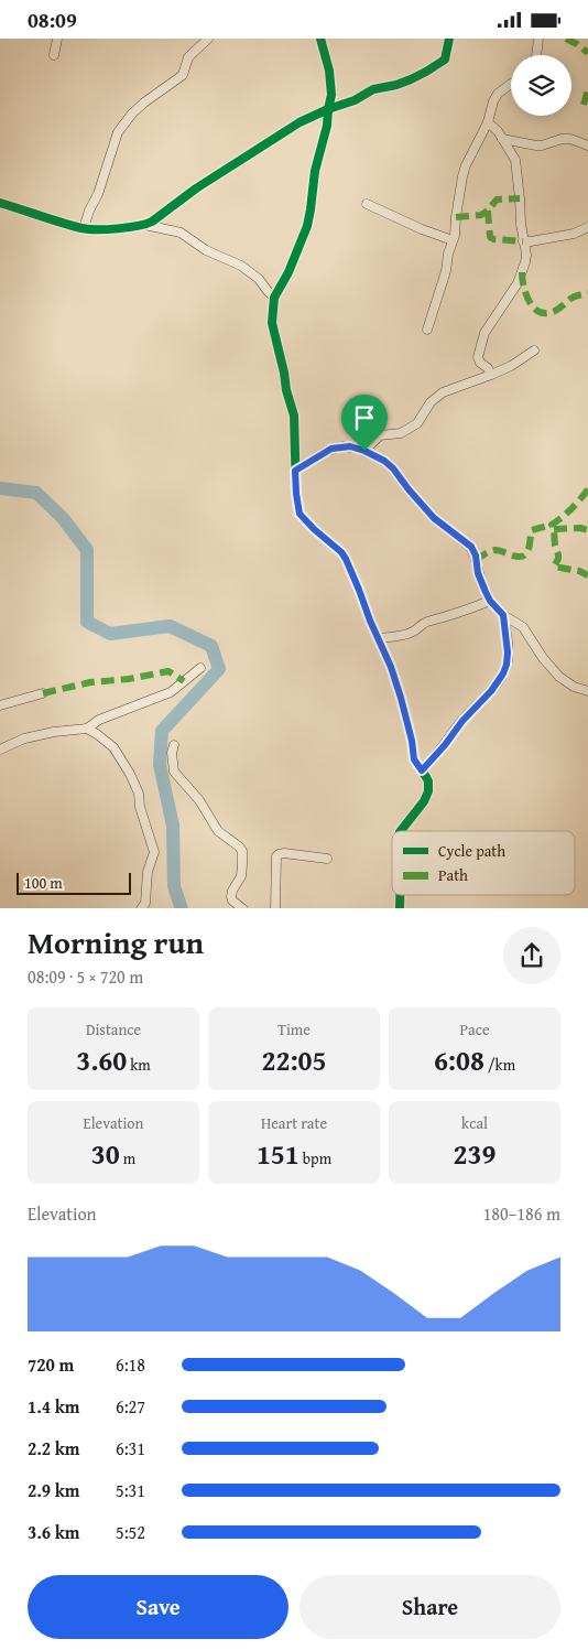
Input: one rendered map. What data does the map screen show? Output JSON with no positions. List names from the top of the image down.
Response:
{
  "legend": ["Cycle path", "Path"],
  "scale_bar": "100 m",
  "page": {
    "status": "08:09",
    "scale": "100 m",
    "heading": ["Morning run", "08:09 · 5 × 720 m"],
    "stats": [
      ["Distance", "3.60 km"],
      ["Time", "22:05"],
      ["Pace", "6:08 /km"],
      ["Elevation", "30 m"],
      ["Heart rate", "151 bpm"],
      ["kcal", "239"]
    ],
    "chart": ["Elevation", "180–186 m"],
    "list": [
      {
        "name": "720 m",
        "note": "6:18"
      },
      {
        "name": "1.4 km",
        "note": "6:27"
      },
      {
        "name": "2.2 km",
        "note": "6:31"
      },
      {
        "name": "2.9 km",
        "note": "5:31"
      },
      {
        "name": "3.6 km",
        "note": "5:52"
      }
    ],
    "buttons": ["Save", "Share"]
  }
}
